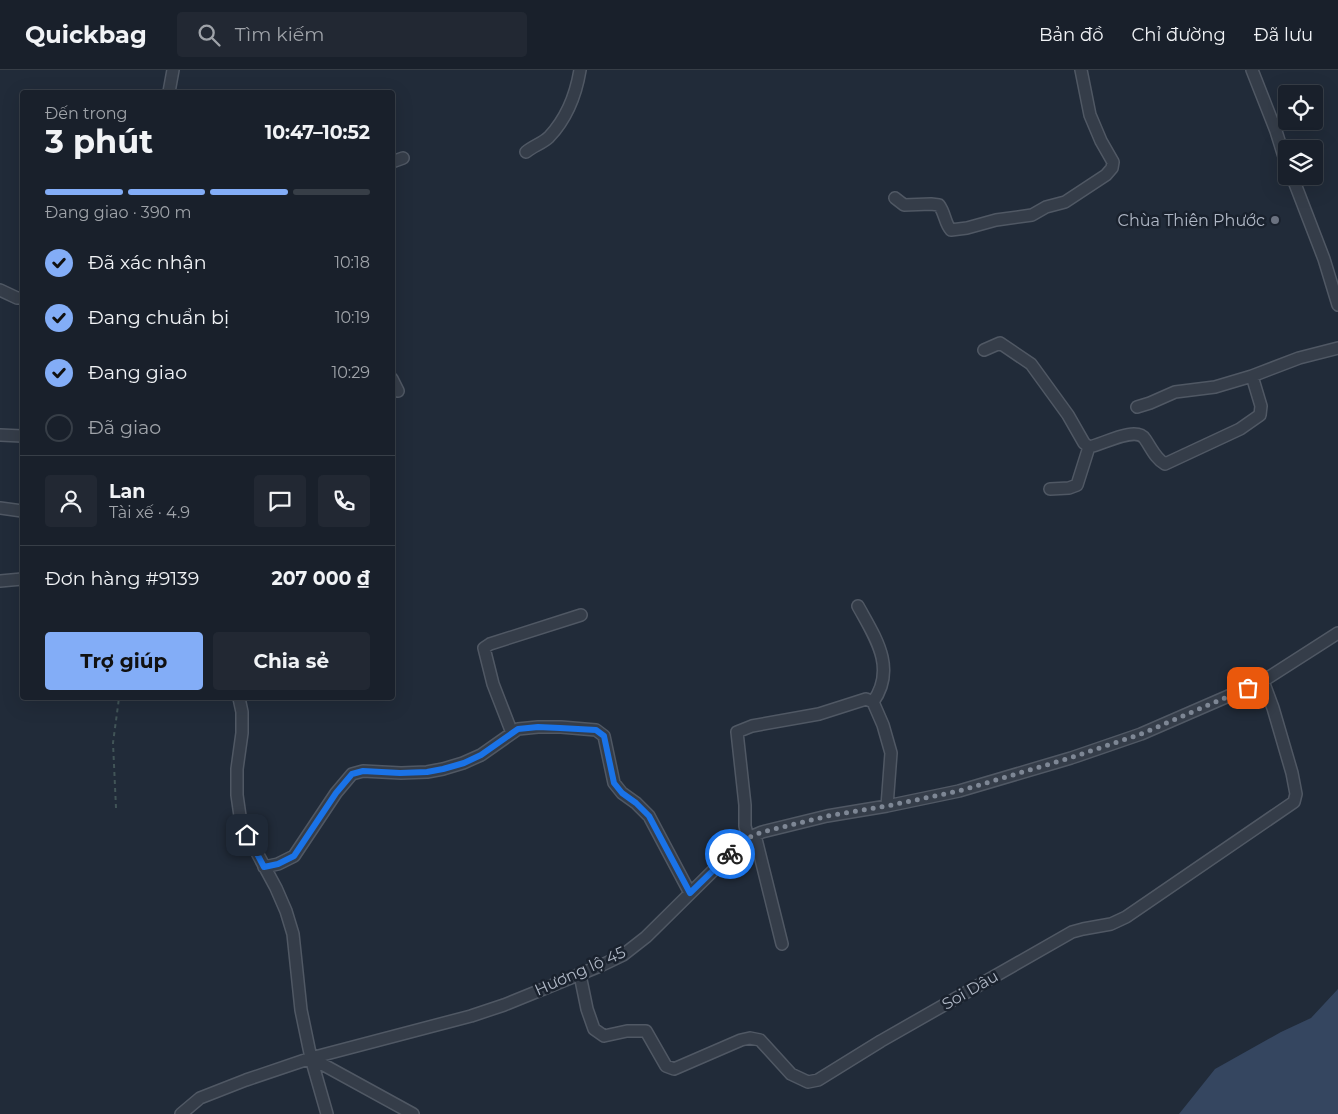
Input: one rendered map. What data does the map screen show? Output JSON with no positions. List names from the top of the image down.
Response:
{
  "streets": {
    "street": ["Hương lộ 45", "Soi Dâu"]
  },
  "crossings": [
    ["Hương lộ 45", "Soi Dâu"]
  ],
  "places": ["Chùa Thiên Phước"],
  "page": {
    "header": "Quickbag",
    "search": "Tìm kiếm",
    "nav": ["Bản đồ", "Chỉ đường", "Đã lưu"],
    "heading": ["3 phút", "Đến trong", "10:47–10:52"],
    "panel": [
      "Lan",
      "Tài xế · 4.9",
      "Đơn hàng #9139",
      "207 000 ₫"
    ],
    "bar": "Đang giao · 390 m",
    "list": [
      ["Đã xác nhận", "10:18"],
      ["Đang chuẩn bị", "10:19"],
      ["Đang giao", "10:29"],
      "Đã giao"
    ],
    "buttons": ["Trợ giúp", "Chia sẻ"]
  }
}
